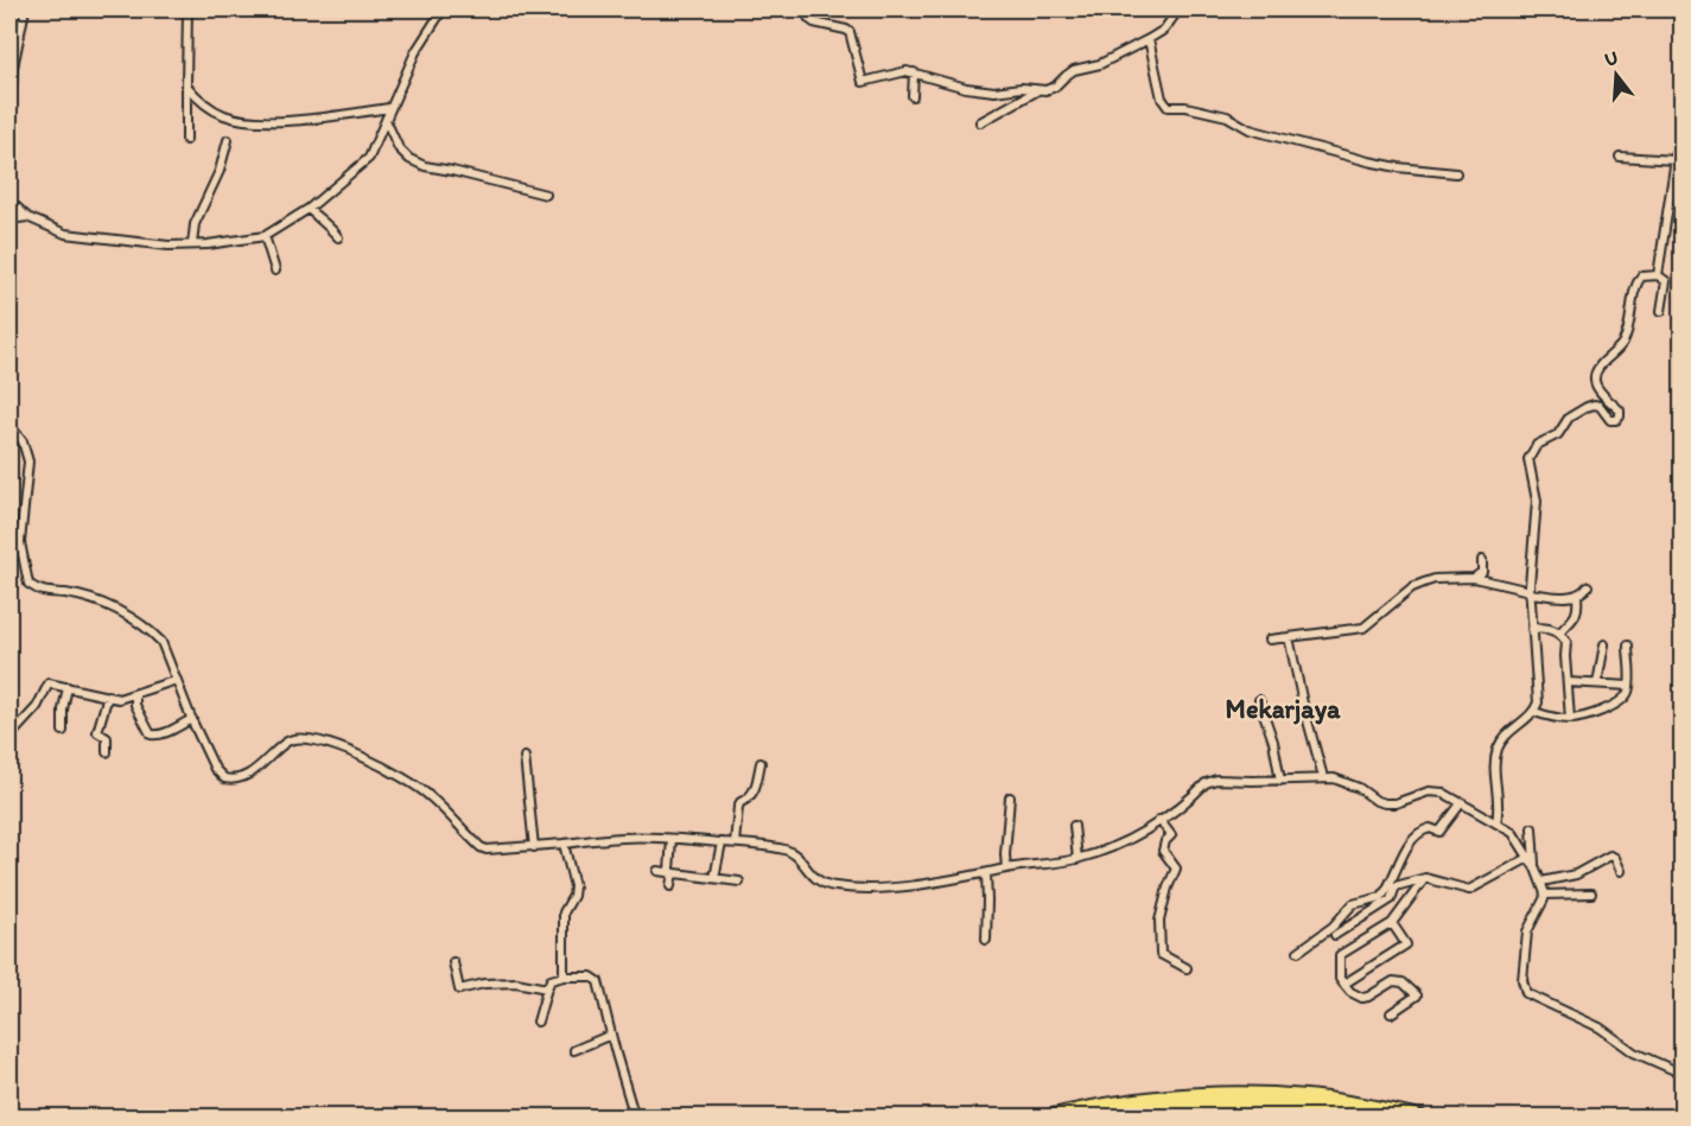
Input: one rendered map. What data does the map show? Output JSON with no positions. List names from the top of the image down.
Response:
{
  "districts": ["Mekarjaya"],
  "north": "top"
}
